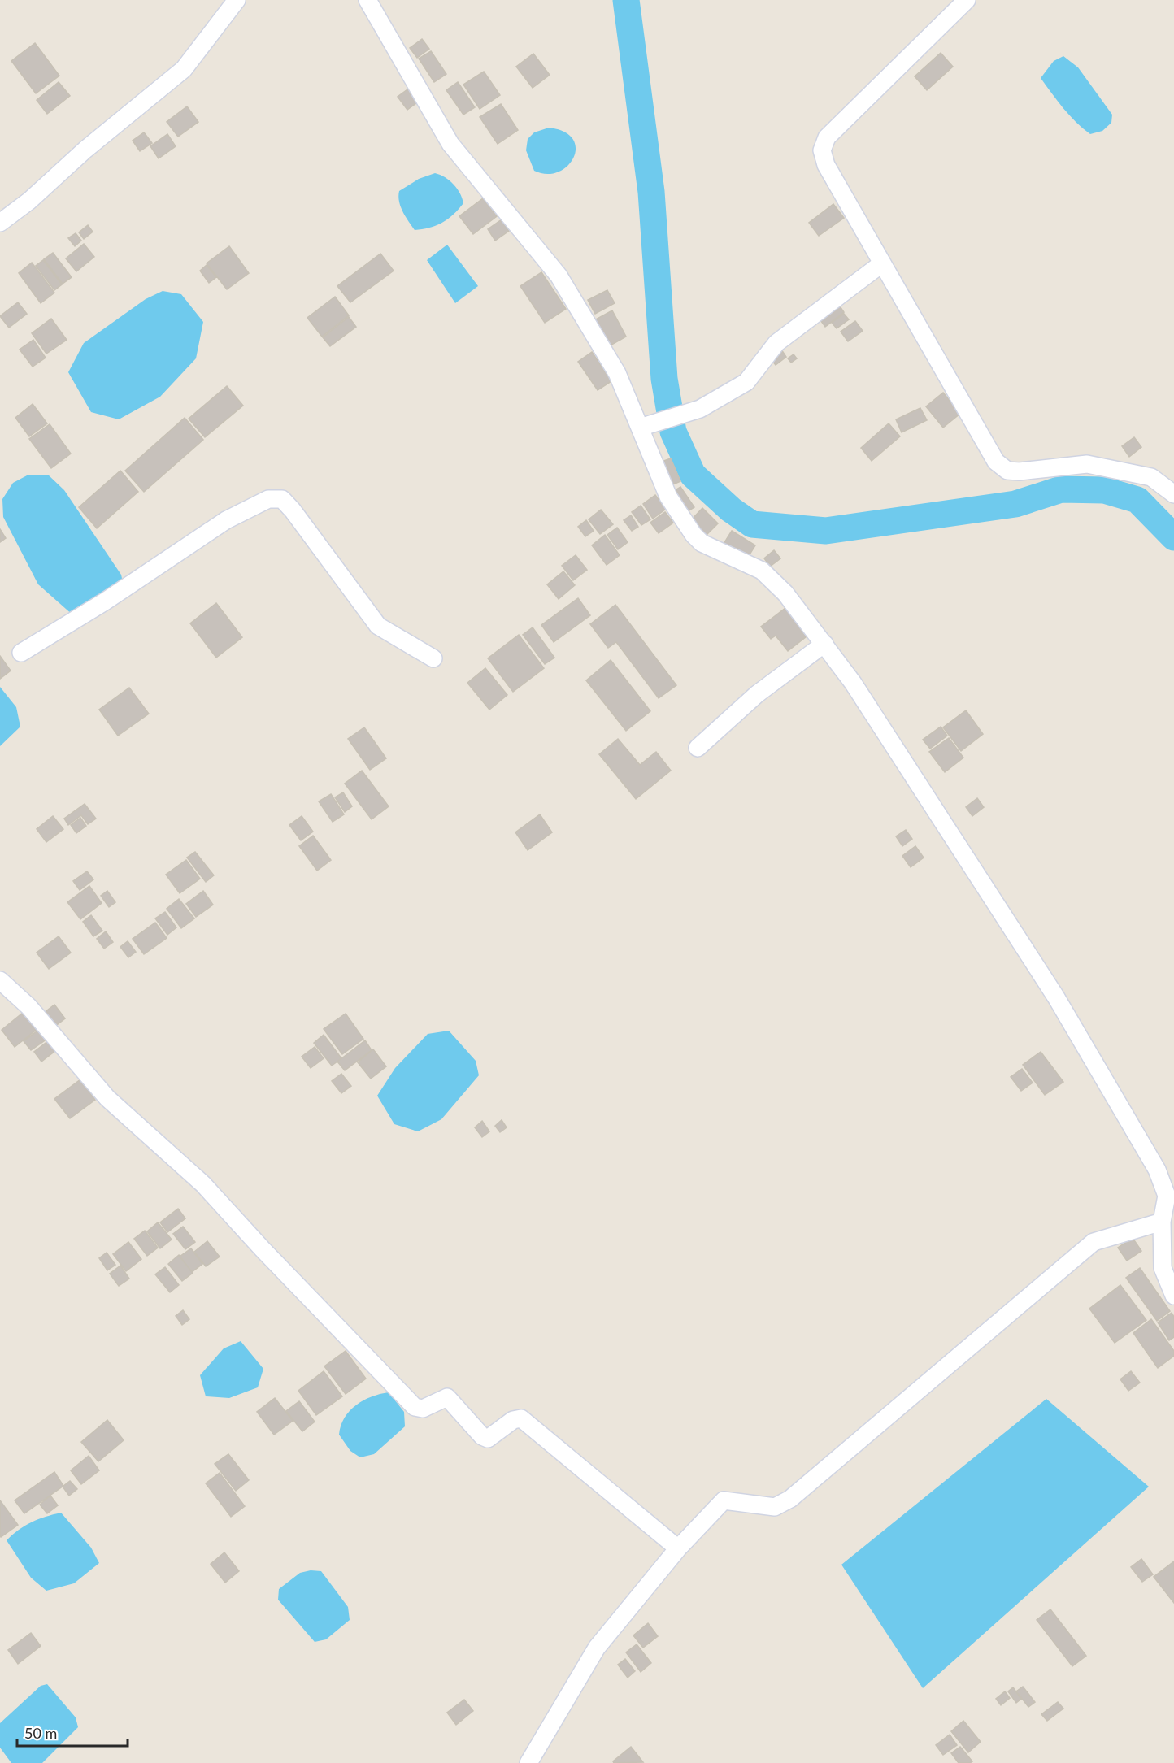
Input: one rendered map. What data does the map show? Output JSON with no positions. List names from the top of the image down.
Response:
{
  "scale_bar": "50 m"
}
